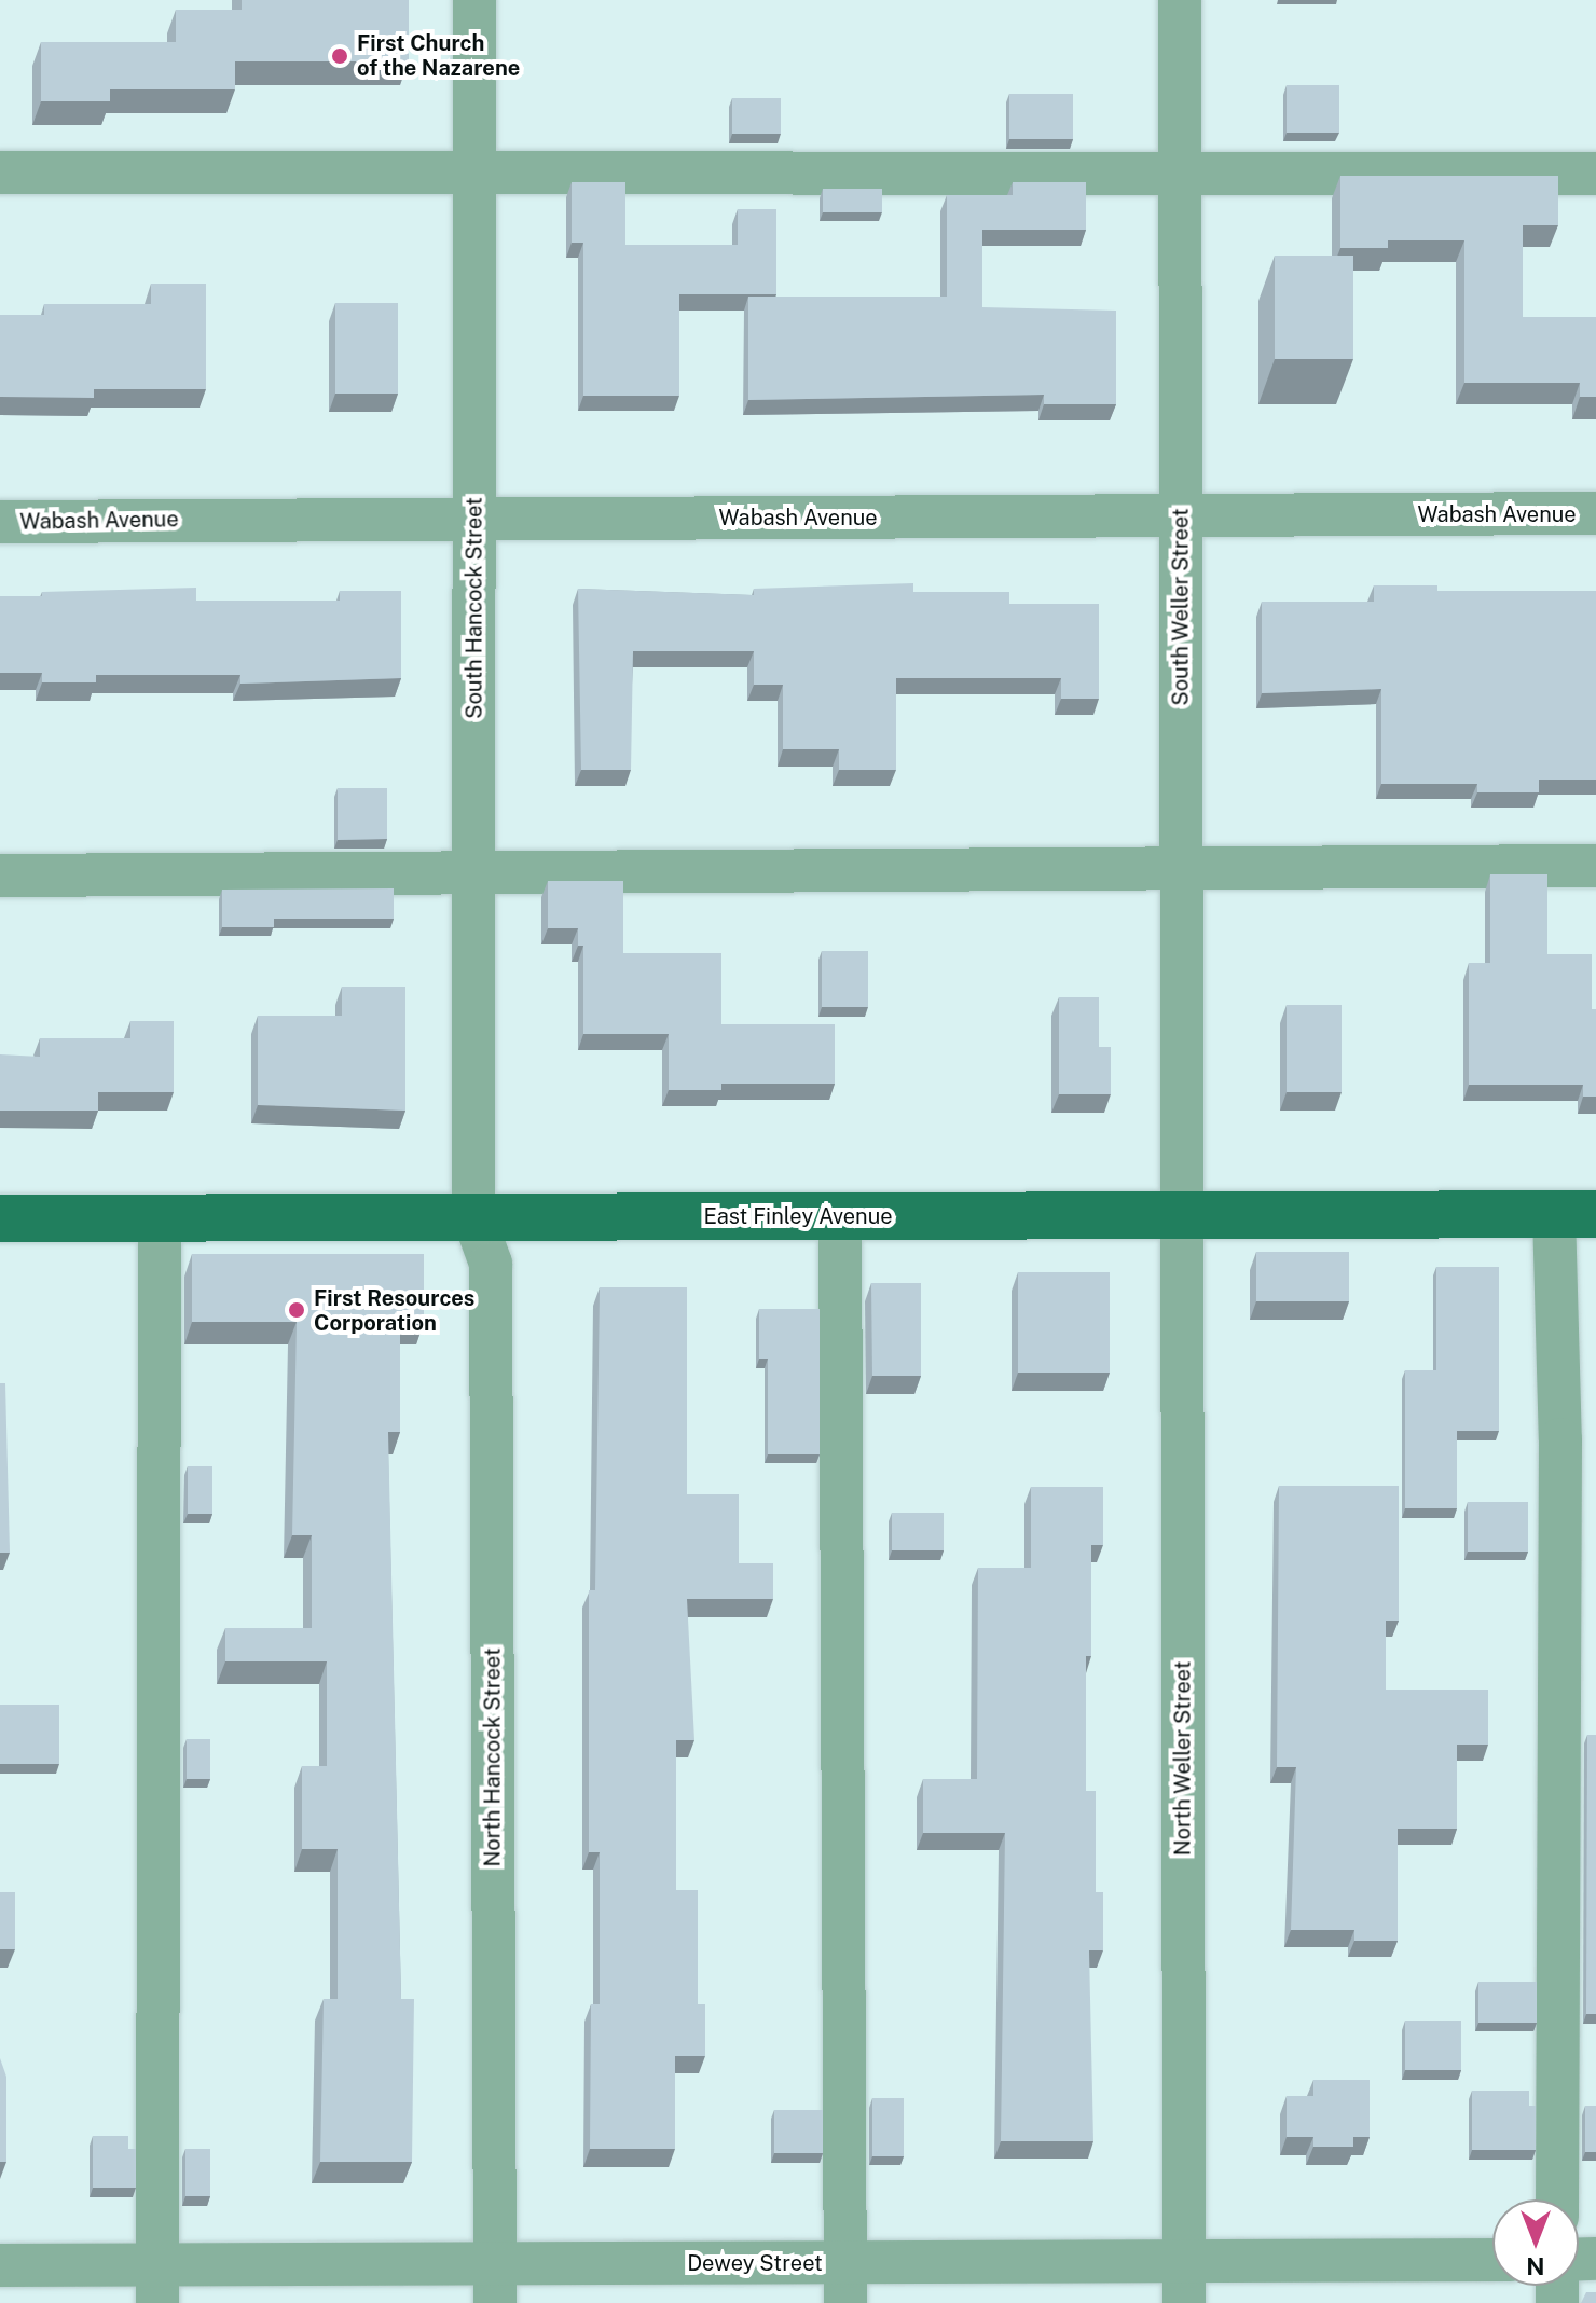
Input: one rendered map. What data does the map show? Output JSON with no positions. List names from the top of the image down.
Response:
{
  "streets": {
    "main road": ["East Finley Avenue"],
    "street": [
      "Wabash Avenue",
      "South Weller Street",
      "South Hancock Street",
      "North Hancock Street",
      "North Weller Street",
      "Dewey Street"
    ]
  },
  "crossings": [
    ["Wabash Avenue", "South Weller Street"],
    ["Wabash Avenue", "South Hancock Street"],
    ["South Weller Street", "East Finley Avenue"],
    ["South Weller Street", "North Weller Street"],
    ["South Hancock Street", "East Finley Avenue"],
    ["South Hancock Street", "North Hancock Street"],
    ["East Finley Avenue", "North Hancock Street"],
    ["East Finley Avenue", "North Weller Street"],
    ["North Hancock Street", "Dewey Street"],
    ["North Weller Street", "Dewey Street"]
  ],
  "places": ["First Church of the Nazarene", "First Resources Corporation"],
  "north": "bottom"
}
